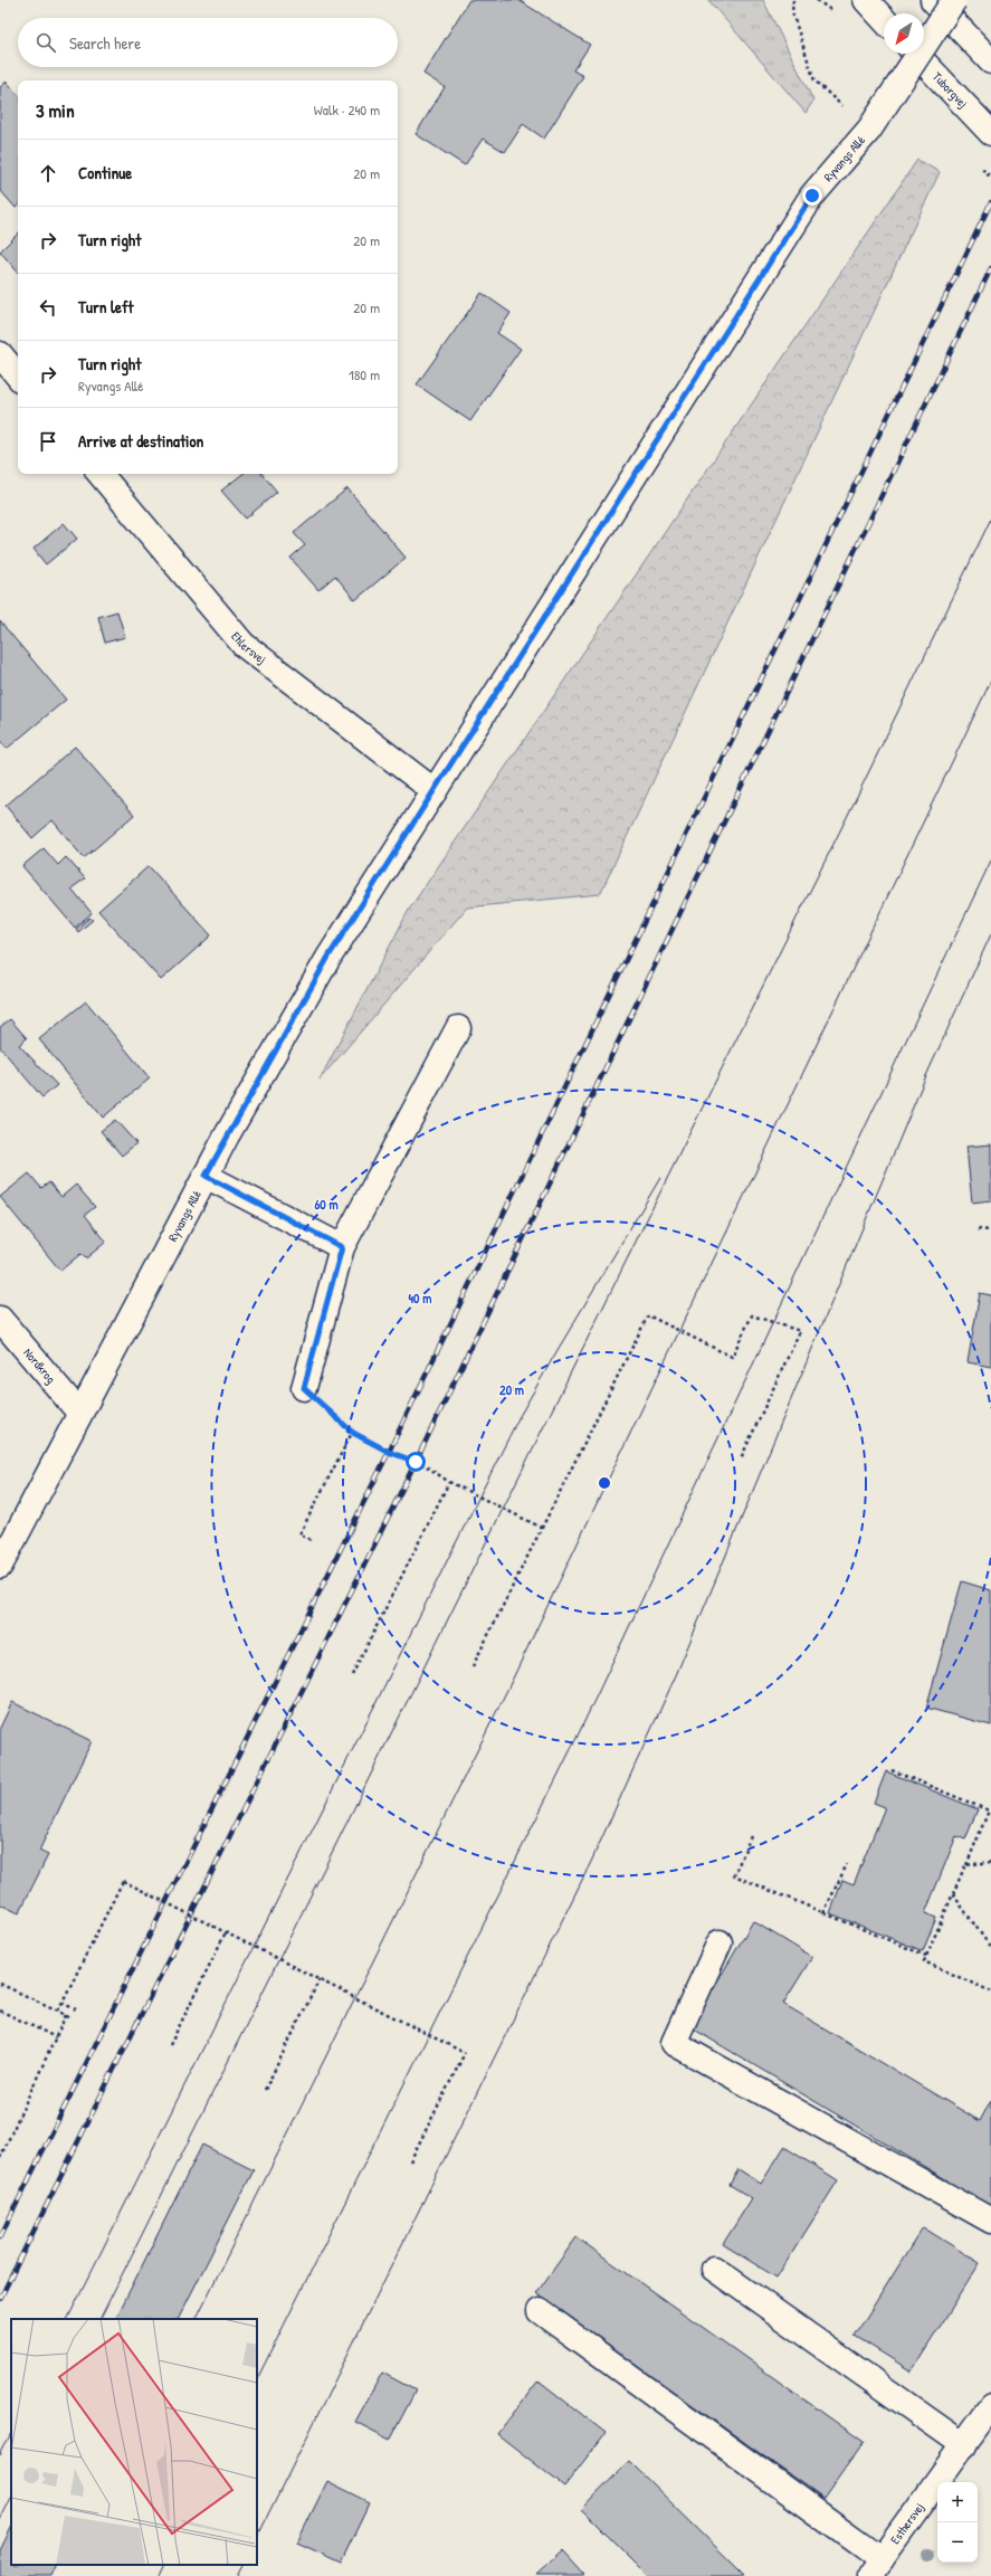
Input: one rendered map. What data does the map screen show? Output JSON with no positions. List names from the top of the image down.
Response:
{
  "streets": {
    "street": [
      "Tuborgvej",
      "Ryvangs Allé",
      "Ehlersvej",
      "Nordkrog",
      "Esthersvej"
    ]
  },
  "crossings": [
    ["Ryvangs Allé", "Ehlersvej"],
    ["Ryvangs Allé", "Nordkrog"]
  ],
  "north": "bottom left",
  "page": {
    "search": "Search here",
    "heading": ["3 min", "Walk · 240 m"],
    "list": [
      ["Continue", "20 m"],
      ["Turn right", "20 m"],
      ["Turn left", "20 m"],
      ["Turn right", "Ryvangs Allé", "180 m"],
      "Arrive at destination"
    ],
    "map_buttons": ["+", "−"]
  },
  "rings": ["60 m", "40 m", "20 m"]
}
